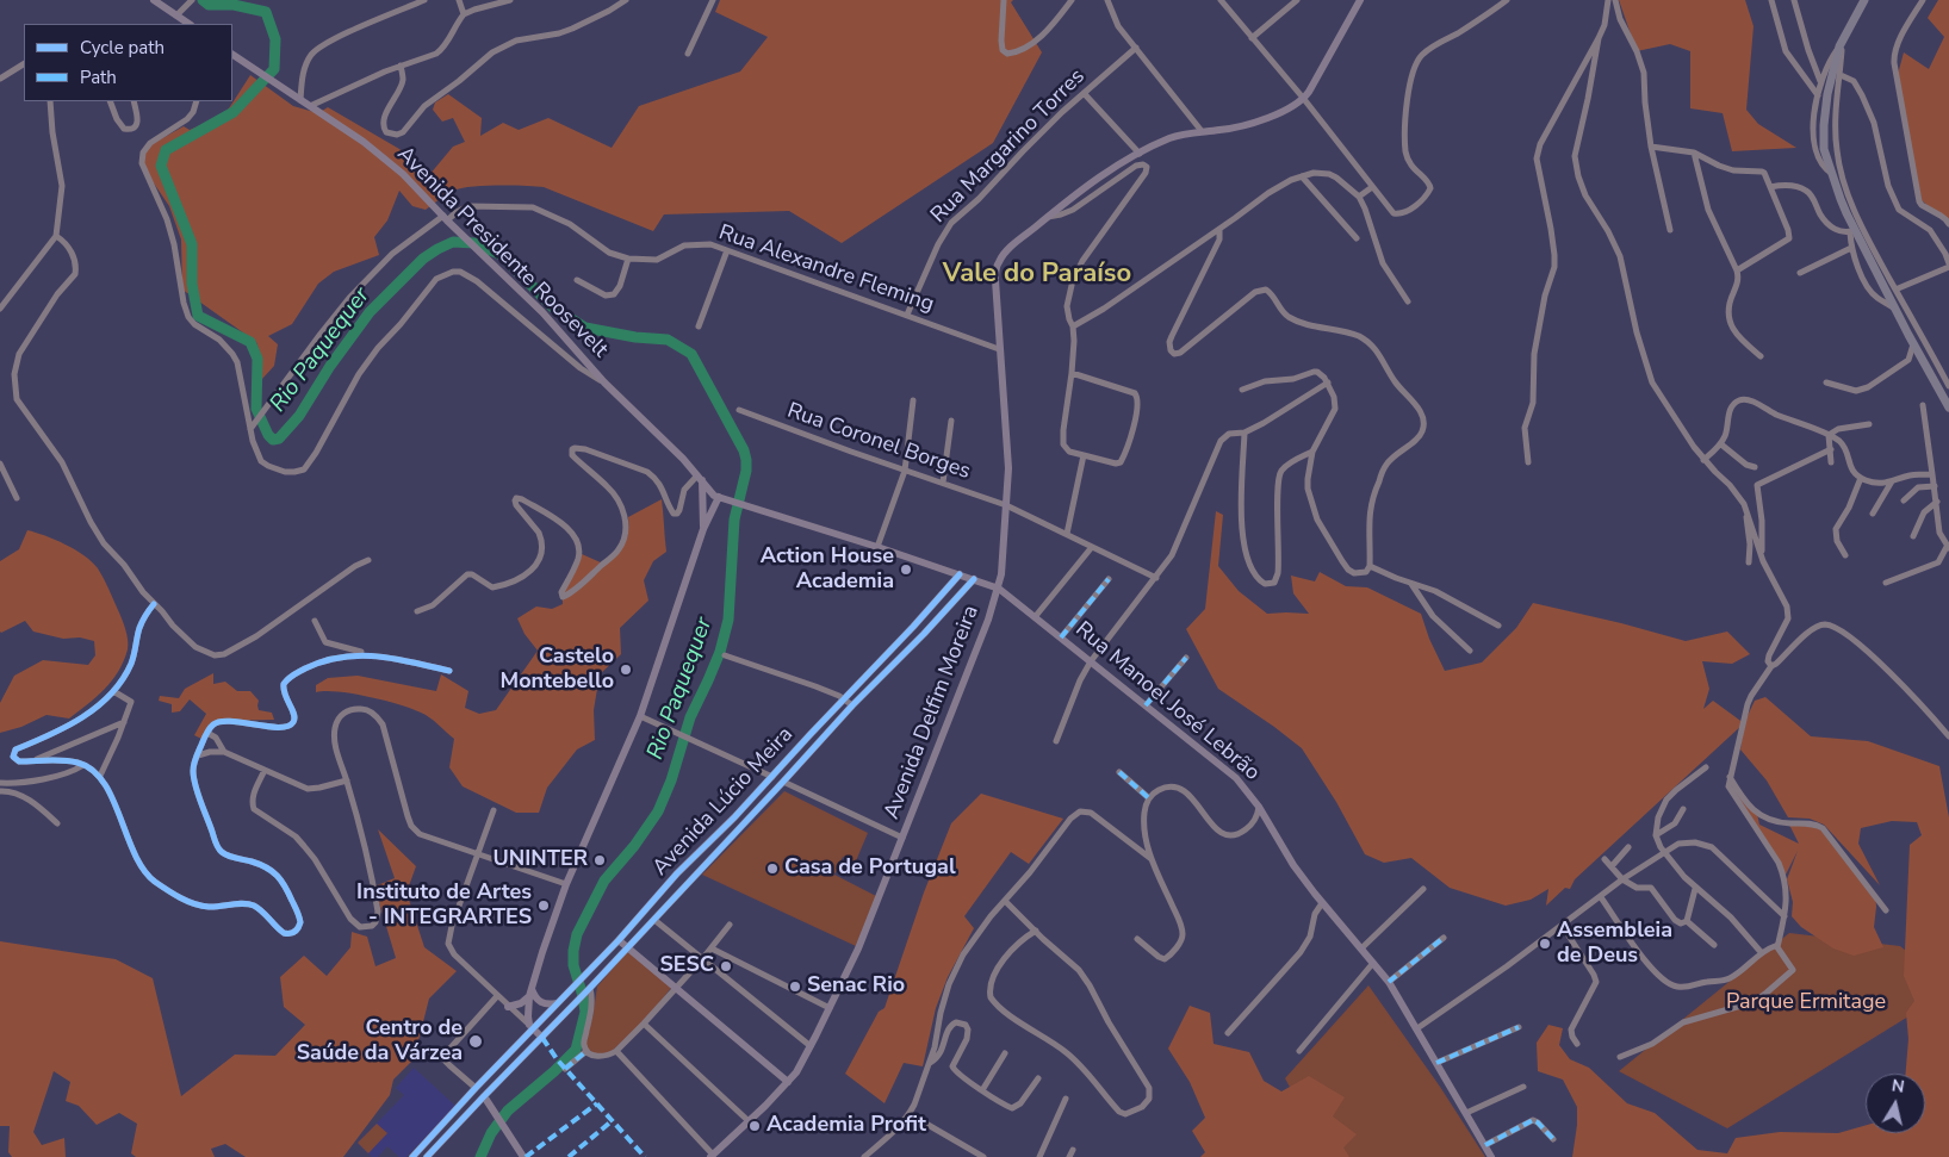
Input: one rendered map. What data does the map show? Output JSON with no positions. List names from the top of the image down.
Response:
{
  "streets": {
    "main road": [
      "Avenida Presidente Roosevelt",
      "Rua Manoel José Lebrão",
      "Avenida Delfim Moreira",
      "Avenida Lúcio Meira"
    ],
    "street": ["Rua Margarino Torres", "Rua Alexandre Fleming", "Rua Coronel Borges"]
  },
  "crossings": [
    ["Rua Margarino Torres", "Rua Alexandre Fleming"],
    ["Avenida Presidente Roosevelt", "Rua Alexandre Fleming"],
    ["Avenida Presidente Roosevelt", "Rua Manoel José Lebrão"],
    ["Rua Alexandre Fleming", "Avenida Delfim Moreira"],
    ["Rua Coronel Borges", "Avenida Delfim Moreira"],
    ["Rua Manoel José Lebrão", "Avenida Delfim Moreira"],
    ["Rua Manoel José Lebrão", "Avenida Lúcio Meira"]
  ],
  "districts": ["Vale do Paraíso"],
  "water": ["Rio Paquequer"],
  "parks": ["Parque Ermitage"],
  "places": [
    "Action House Academia",
    "Castelo Montebello",
    "UNINTER",
    "Casa de Portugal",
    "Instituto de Artes - INTEGRARTES",
    "Assembleia de Deus",
    "SESC",
    "Senac Rio",
    "Centro de Saúde da Várzea",
    "Academia Profit"
  ],
  "legend": ["Cycle path", "Path"],
  "north": "top"
}
